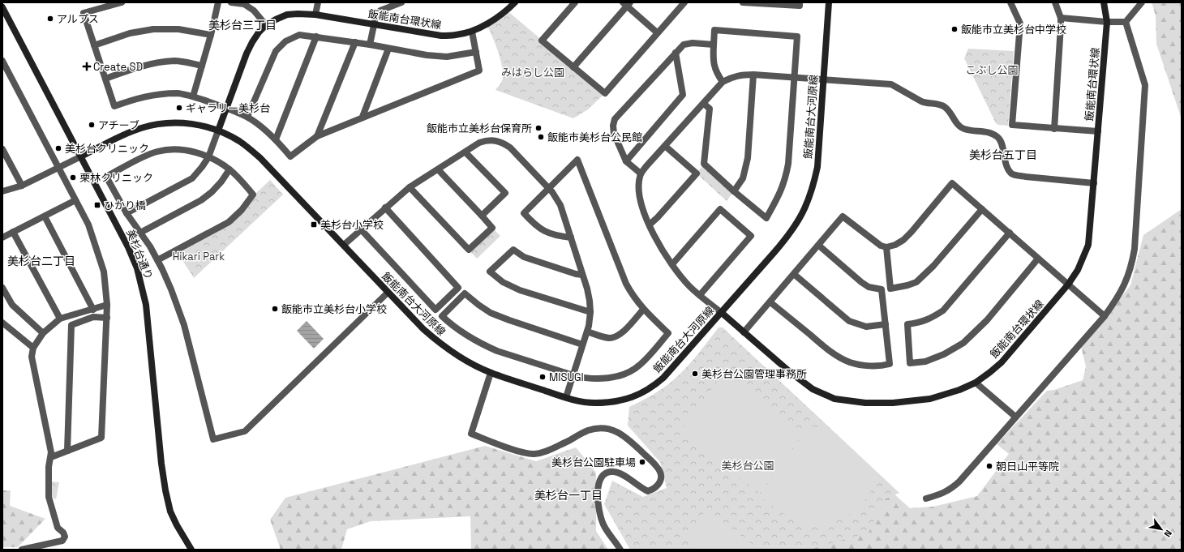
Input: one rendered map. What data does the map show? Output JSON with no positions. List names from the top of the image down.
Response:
{
  "streets": {
    "street": ["飯能南台環状線", "飯能南台大河原線", "美杉台通り"]
  },
  "crossings": [
    ["飯能南台環状線", "飯能南台大河原線"],
    ["飯能南台大河原線", "美杉台通り"]
  ],
  "districts": [
    "美杉台三丁目",
    "美杉台五丁目",
    "美杉台二丁目",
    "美杉台一丁目"
  ],
  "parks": [
    "こぶし公園",
    "みはらし公園",
    "Hikari Park",
    "美杉台公園"
  ],
  "places": {
    "other": [
      "アルプス",
      "飯能市立美杉台中学校",
      "ギャラリー美杉台",
      "アチーブ",
      "飯能市立美杉台保育所",
      "飯能市美杉台公民館",
      "美杉台クリニック",
      "栗林クリニック",
      "飯能市立美杉台小学校",
      "美杉台公園管理事務所",
      "MISUGI",
      "美杉台公園駐車場",
      "朝日山平等院"
    ],
    "health": ["Create SD"],
    "transit": ["ひかり橋", "美杉台小学校"]
  },
  "north": "bottom right"
}
